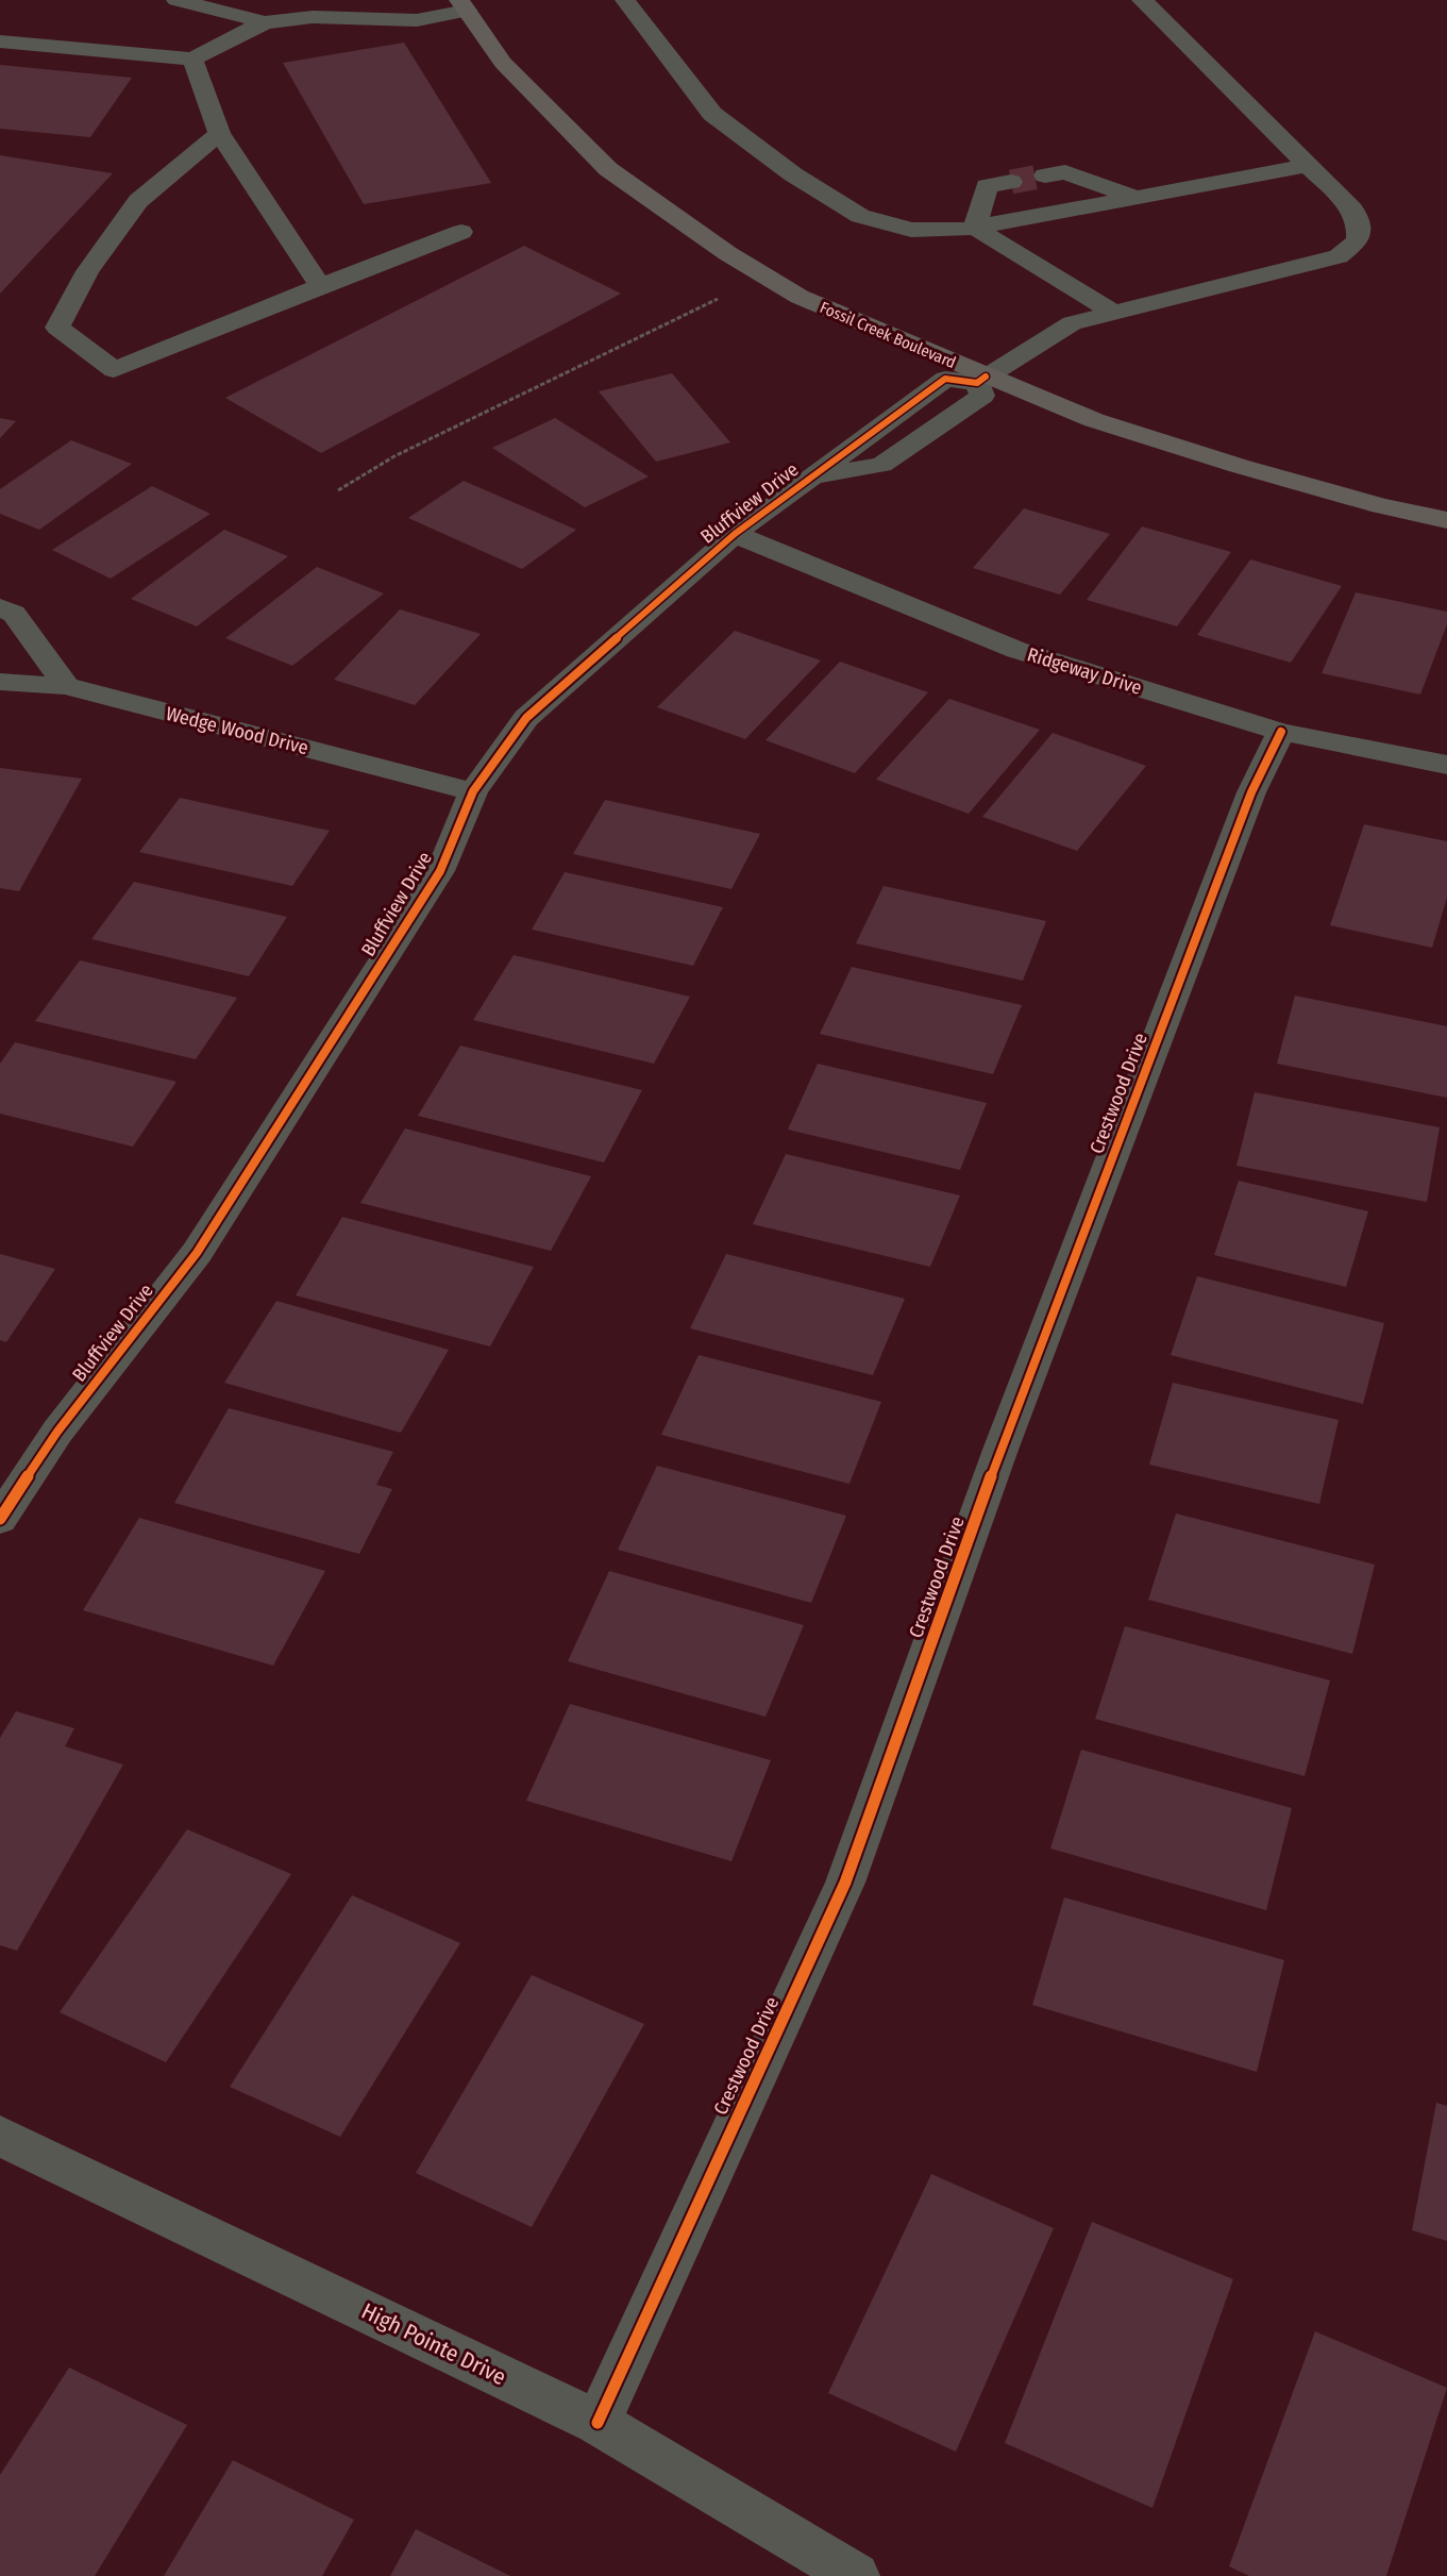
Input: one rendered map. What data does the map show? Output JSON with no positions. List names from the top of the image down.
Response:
{
  "streets": {
    "main road": ["Fossil Creek Boulevard"],
    "street": [
      "Bluffview Drive",
      "Ridgeway Drive",
      "Wedge Wood Drive",
      "Crestwood Drive",
      "High Pointe Drive"
    ]
  },
  "crossings": [
    ["Fossil Creek Boulevard", "Bluffview Drive"],
    ["Bluffview Drive", "Ridgeway Drive"],
    ["Bluffview Drive", "Wedge Wood Drive"],
    ["Ridgeway Drive", "Crestwood Drive"],
    ["Crestwood Drive", "High Pointe Drive"]
  ]
}
